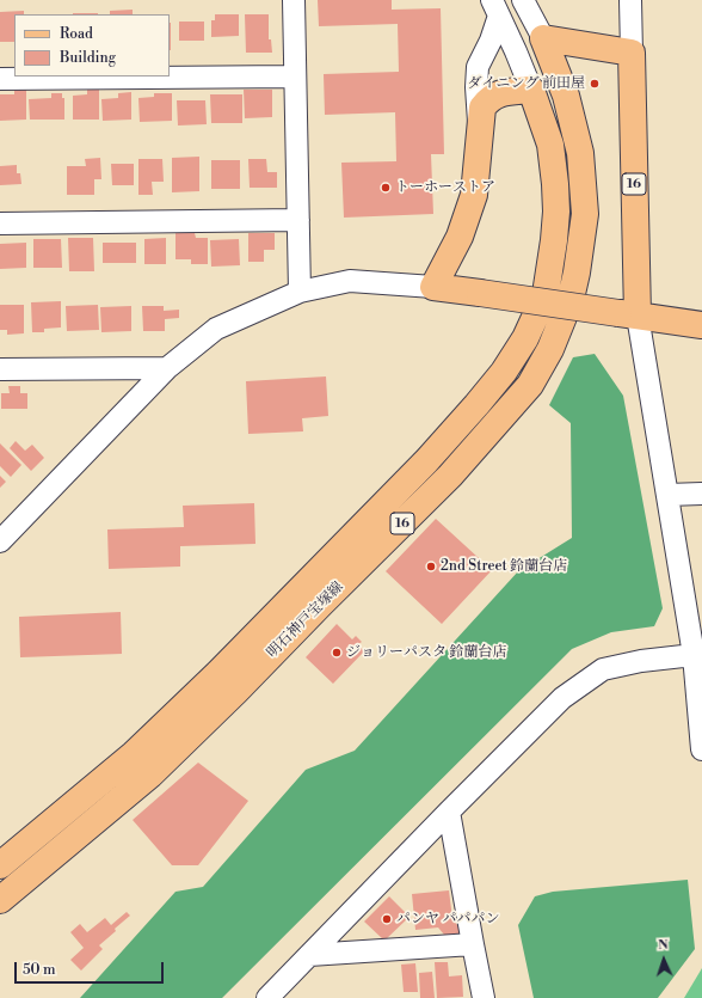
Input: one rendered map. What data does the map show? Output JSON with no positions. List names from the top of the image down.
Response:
{
  "streets": {
    "main road": ["16", "明石神戸宝塚線"]
  },
  "places": [
    "ダイニング 前田屋",
    "トーホーストア",
    "2nd Street 鈴蘭台店",
    "ジョリーパスタ 鈴蘭台店",
    "パンヤ パパパン"
  ],
  "legend": ["Road", "Building"],
  "scale_bar": "50 m",
  "north": "top"
}
